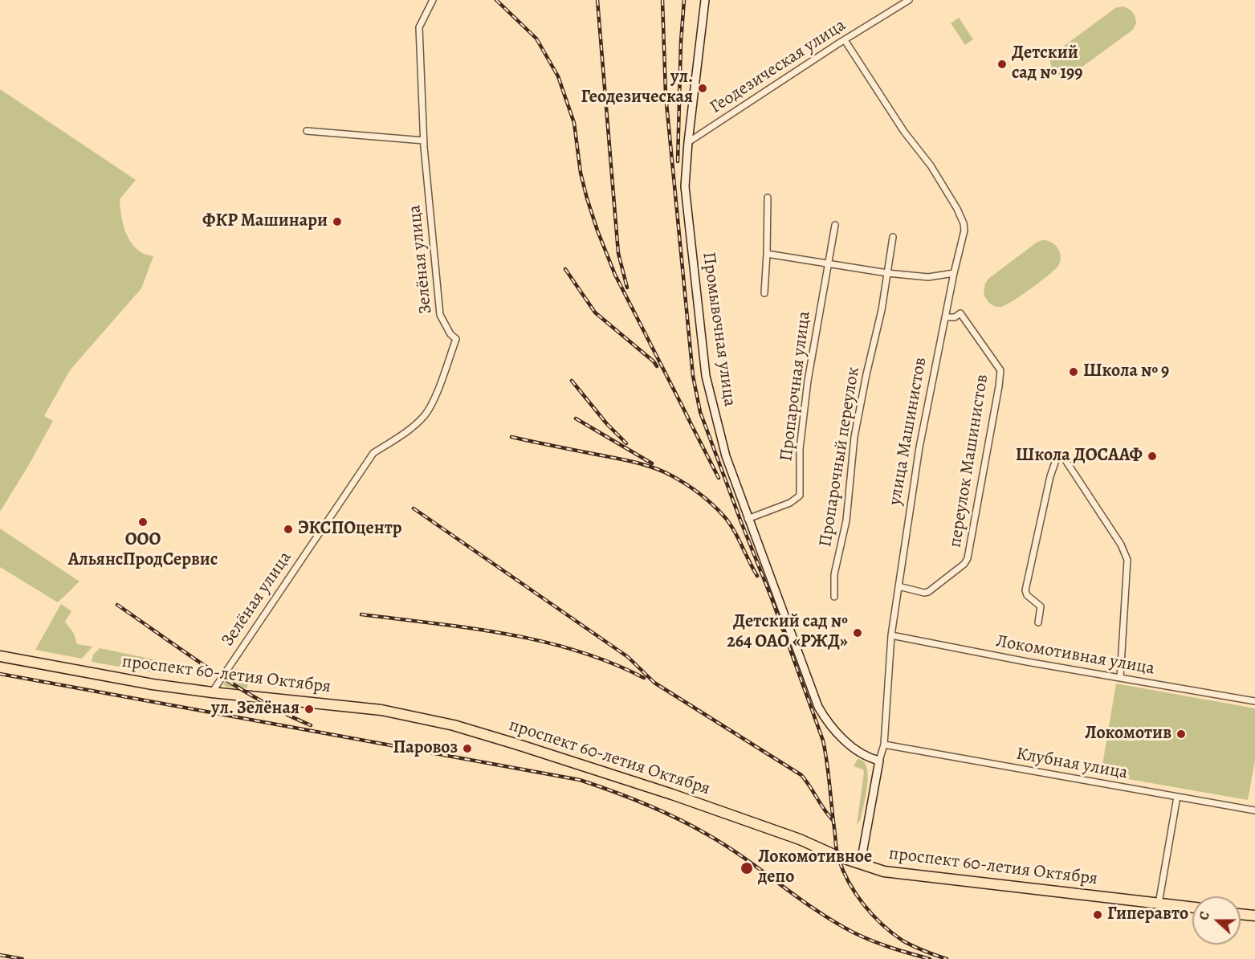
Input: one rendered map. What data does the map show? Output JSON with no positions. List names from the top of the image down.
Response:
{
  "streets": {
    "highway": ["проспект 60-летия Октября"],
    "street": [
      "Геодезическая улица",
      "Зелёная улица",
      "Промывочная улица",
      "Пропарочная улица",
      "улица Машинистов",
      "Пропарочный переулок",
      "переулок Машинистов",
      "Локомотивная улица",
      "Клубная улица"
    ]
  },
  "crossings": [
    ["Геодезическая улица", "Промывочная улица"],
    ["Геодезическая улица", "улица Машинистов"],
    ["Зелёная улица", "проспект 60-летия Октября"],
    ["Промывочная улица", "Пропарочная улица"],
    ["Промывочная улица", "улица Машинистов"],
    ["улица Машинистов", "переулок Машинистов"],
    ["улица Машинистов", "Локомотивная улица"],
    ["улица Машинистов", "проспект 60-летия Октября"],
    ["улица Машинистов", "Клубная улица"]
  ],
  "places": [
    "Детский сад № 199",
    "ул. Геодезическая",
    "ФКР Машинари",
    "Школа № 9",
    "Школа ДОСААФ",
    "ООО АльянсПродСервис",
    "ЭКСПОцентр",
    "Детский сад № 264 ОАО «РЖД»",
    "ул. Зелёная",
    "Локомотив",
    "Паровоз",
    "Локомотивное депо",
    "Гиперавто"
  ],
  "north": "left"
}
